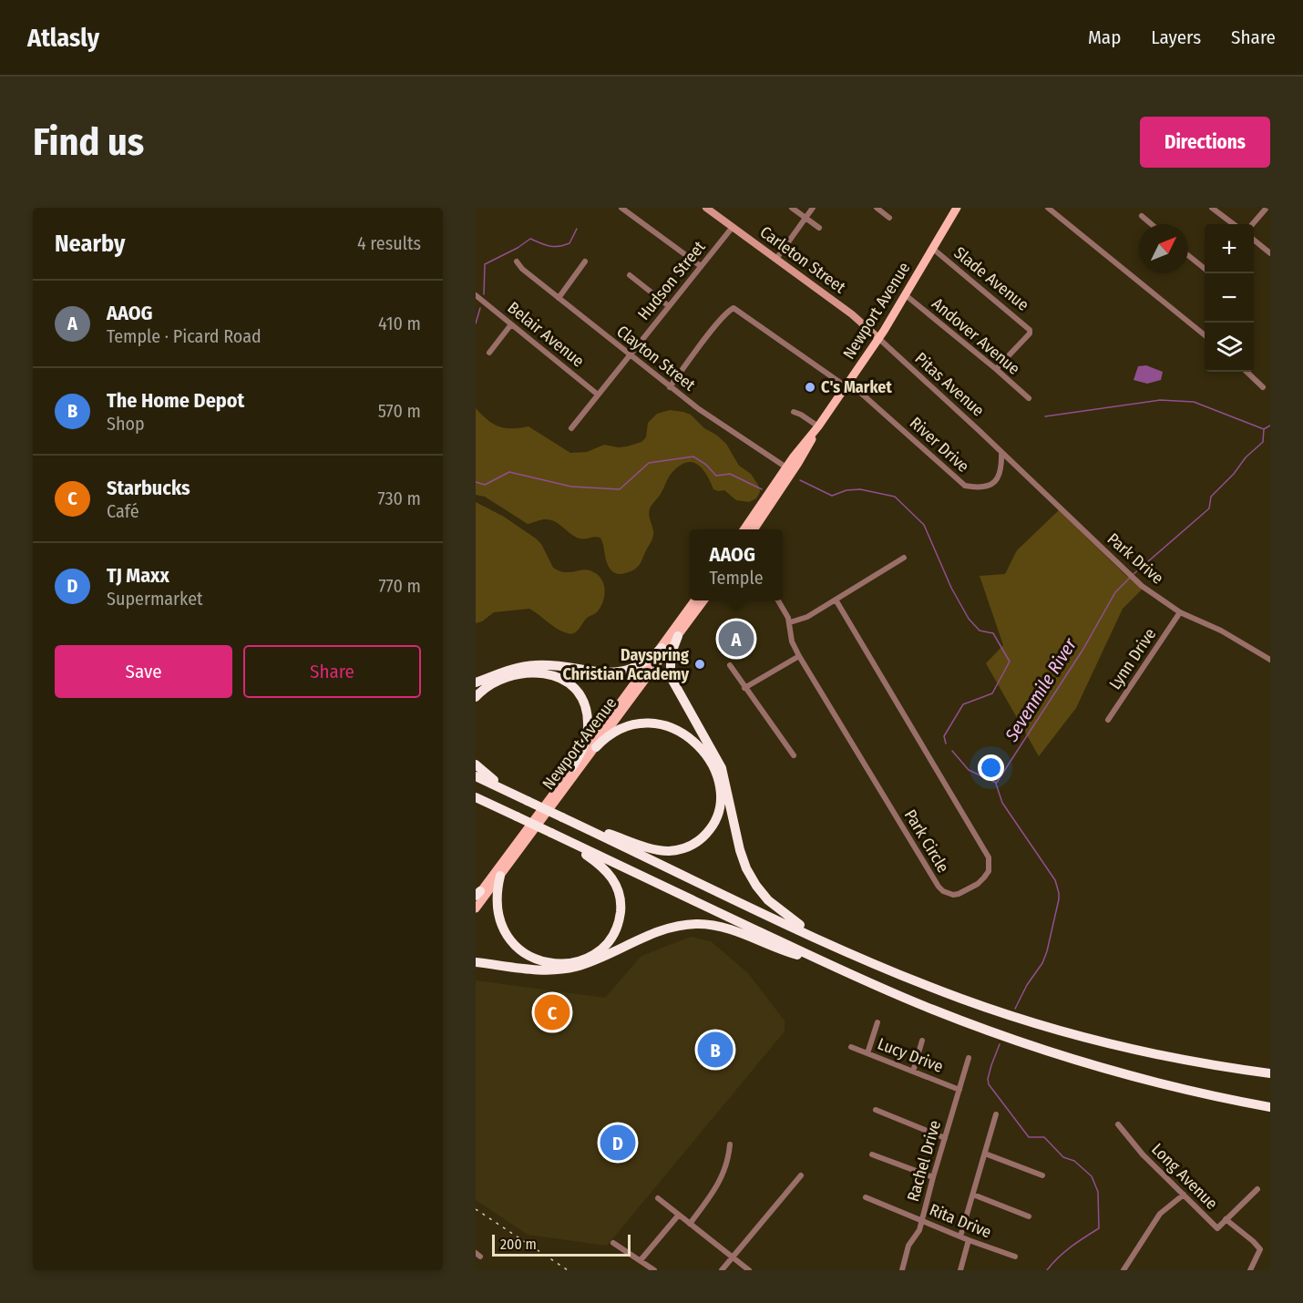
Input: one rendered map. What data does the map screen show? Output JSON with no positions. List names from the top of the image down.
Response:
{
  "streets": {
    "main road": ["Newport Avenue"],
    "street": [
      "Carleton Street",
      "Slade Avenue",
      "Hudson Street",
      "Belair Avenue",
      "Andover Avenue",
      "Clayton Street",
      "Pitas Avenue",
      "River Drive",
      "Park Drive",
      "Lynn Drive",
      "Park Circle",
      "Lucy Drive",
      "Rachel Drive",
      "Long Avenue",
      "Rita Drive"
    ]
  },
  "crossings": [
    ["Carleton Street", "Hudson Street"],
    ["Carleton Street", "Newport Avenue"],
    ["Carleton Street", "Pitas Avenue"],
    ["Slade Avenue", "Newport Avenue"],
    ["Slade Avenue", "Andover Avenue"],
    ["Hudson Street", "Belair Avenue"],
    ["Hudson Street", "Clayton Street"],
    ["Newport Avenue", "Andover Avenue"],
    ["Newport Avenue", "Clayton Street"],
    ["Newport Avenue", "Pitas Avenue"],
    ["Newport Avenue", "River Drive"],
    ["Pitas Avenue", "River Drive"],
    ["Pitas Avenue", "Park Drive"],
    ["River Drive", "Park Drive"],
    ["Park Drive", "Lynn Drive"],
    ["Lucy Drive", "Rachel Drive"],
    ["Rachel Drive", "Rita Drive"]
  ],
  "water": ["Sevenmile River"],
  "places": ["C's Market", "Dayspring Christian Academy"],
  "scale_bar": "200 m",
  "north": "top right",
  "page": {
    "header": "Atlasly",
    "nav": ["Map", "Layers", "Share"],
    "buttons": [
      "Directions",
      ["Save", "Share"]
    ],
    "title": "Find us",
    "heading": ["Nearby", "4 results"],
    "map_buttons": ["+", "−"],
    "list": [
      {
        "mark": "A",
        "name": "AAOG",
        "note": "Temple · Picard Road",
        "value": "410 m"
      },
      {
        "mark": "B",
        "name": "The Home Depot",
        "note": "Shop",
        "value": "570 m"
      },
      {
        "mark": "C",
        "name": "Starbucks",
        "note": "Café",
        "value": "730 m"
      },
      {
        "mark": "D",
        "name": "TJ Maxx",
        "note": "Supermarket",
        "value": "770 m"
      }
    ],
    "popup": ["AAOG", "Temple"],
    "pins": [
      "A",
      "C",
      "B",
      "D"
    ],
    "scale": "200 m"
  }
}
